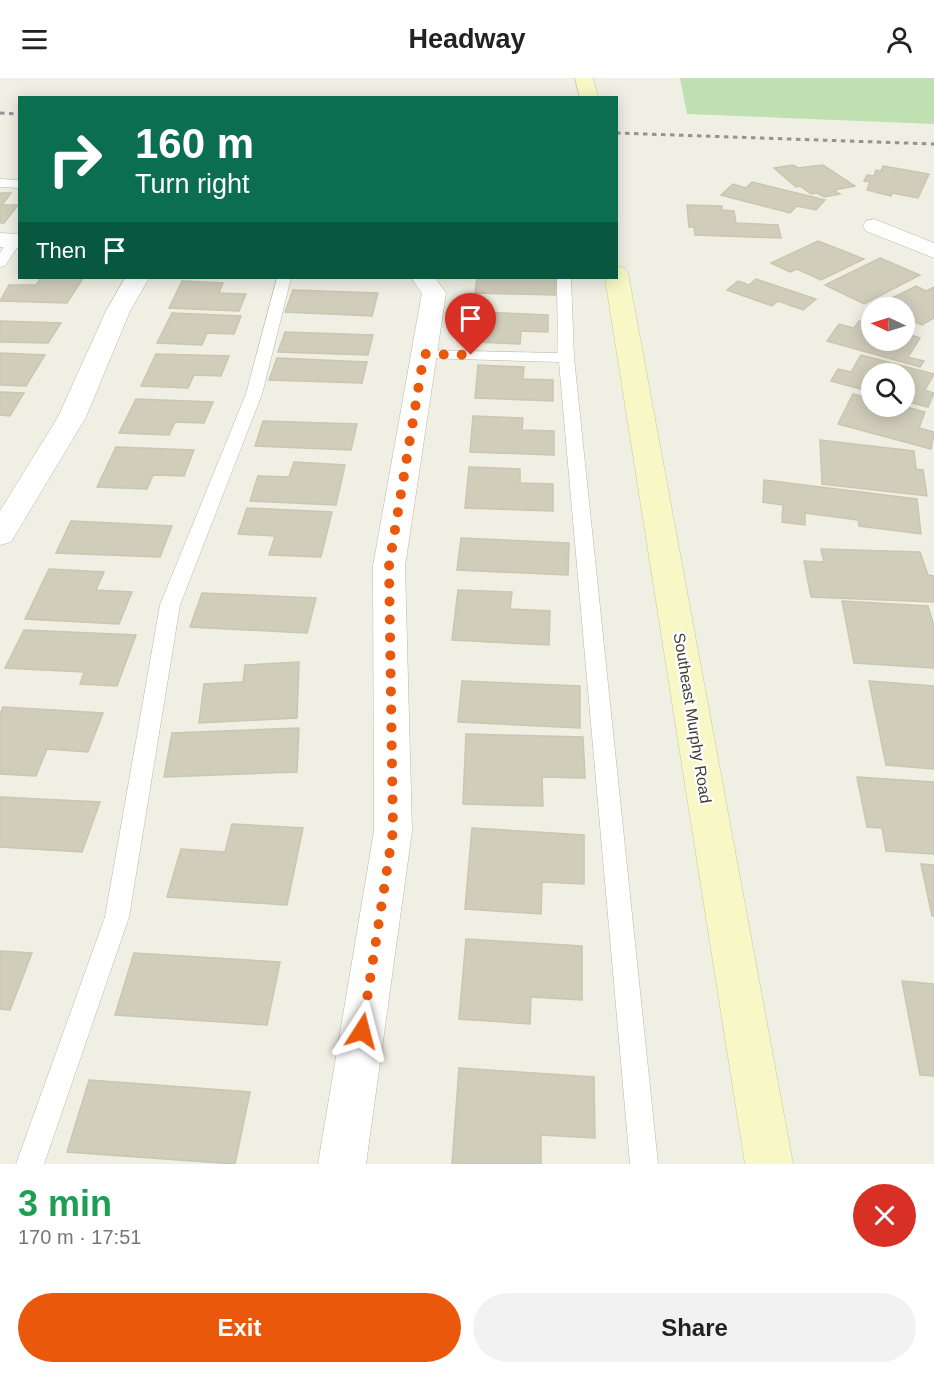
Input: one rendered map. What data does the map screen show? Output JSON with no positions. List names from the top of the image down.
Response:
{
  "streets": {
    "main road": ["Southeast Murphy Road"]
  },
  "north": "left",
  "page": {
    "header": "Headway",
    "turn": ["160 m", "Turn right"],
    "then": "Then",
    "heading": ["3 min", "170 m · 17:51"],
    "buttons": ["Exit", "Share"]
  }
}
